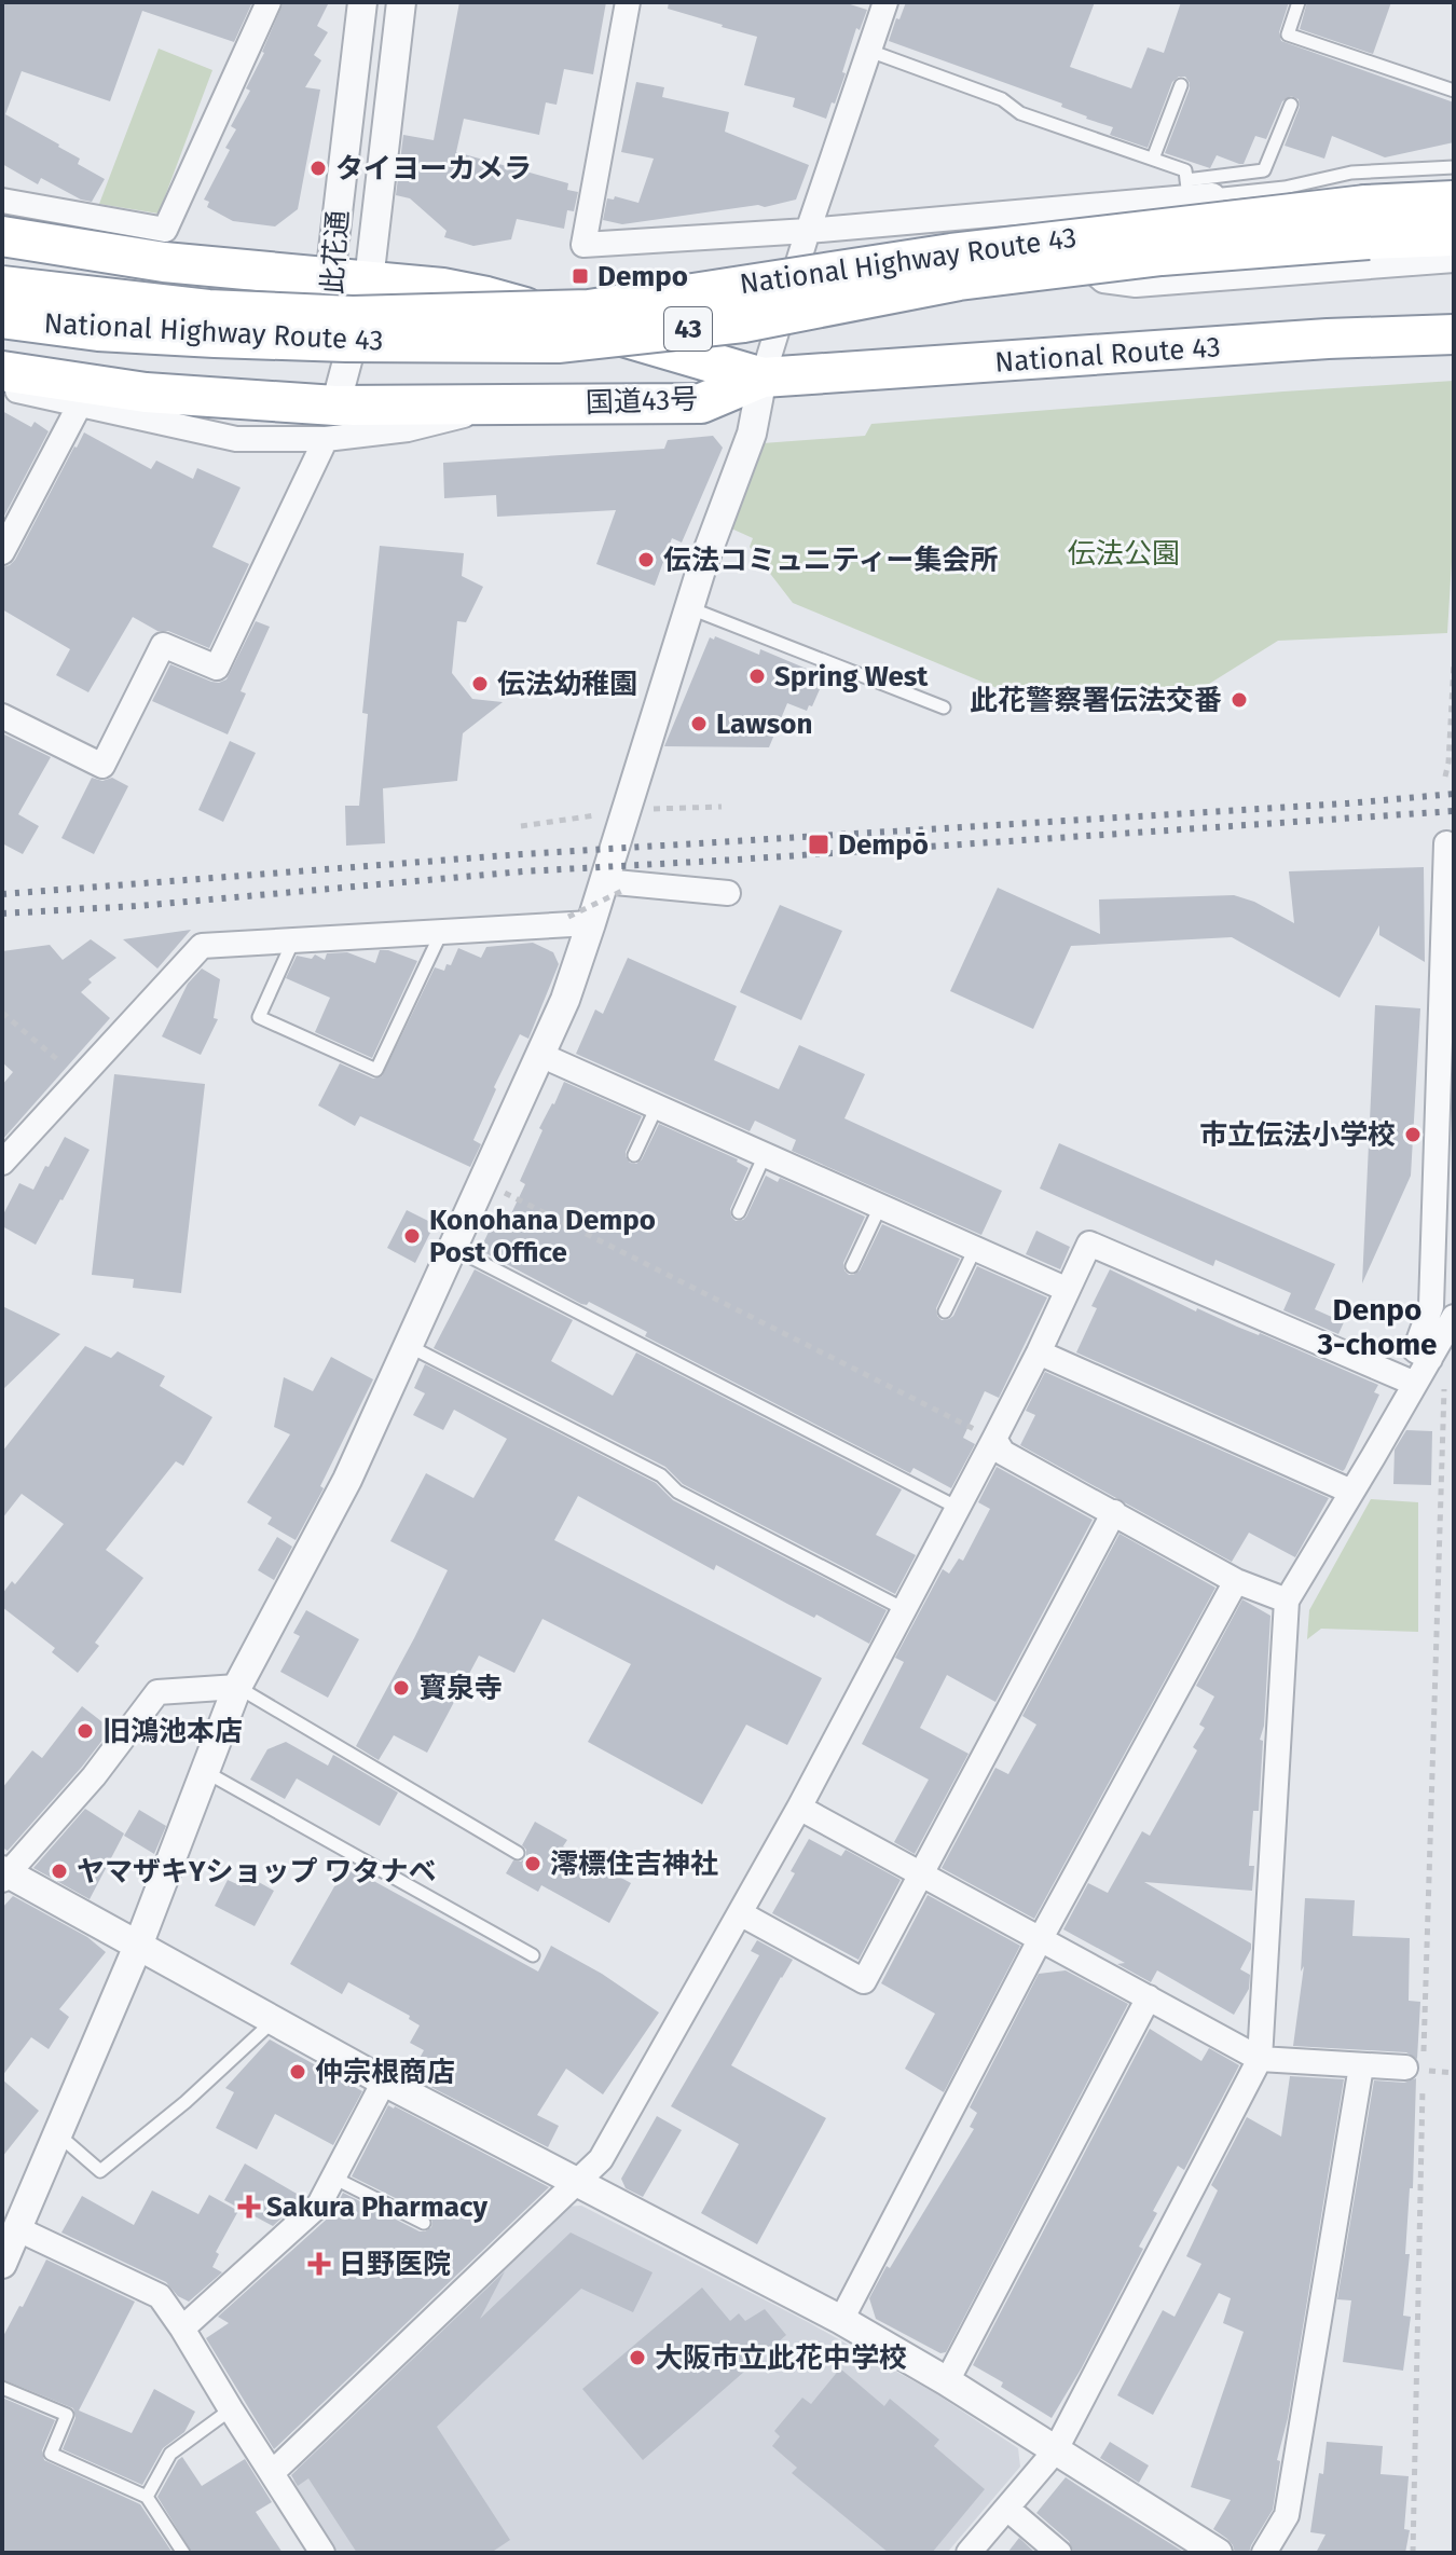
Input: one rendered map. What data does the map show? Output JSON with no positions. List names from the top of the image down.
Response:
{
  "streets": {
    "highway": [
      "National Highway Route 43",
      "43",
      "National Route 43",
      "国道43号"
    ],
    "street": ["此花通"]
  },
  "crossings": [
    ["此花通", "国道43号"],
    ["National Route 43", "国道43号"]
  ],
  "districts": ["Denpo 3-chome"],
  "parks": ["伝法公園"],
  "places": {
    "other": [
      "タイヨーカメラ",
      "伝法コミュニティー集会所",
      "Spring West",
      "伝法幼稚園",
      "此花警察署伝法交番",
      "Lawson",
      "市立伝法小学校",
      "Konohana Dempo Post Office",
      "寳泉寺",
      "旧鴻池本店",
      "澪標住吉神社",
      "ヤマザキYショップ ワタナベ",
      "仲宗根商店",
      "大阪市立此花中学校"
    ],
    "transit": ["Dempo", "Dempō"],
    "health": ["Sakura Pharmacy", "日野医院"]
  }
}
